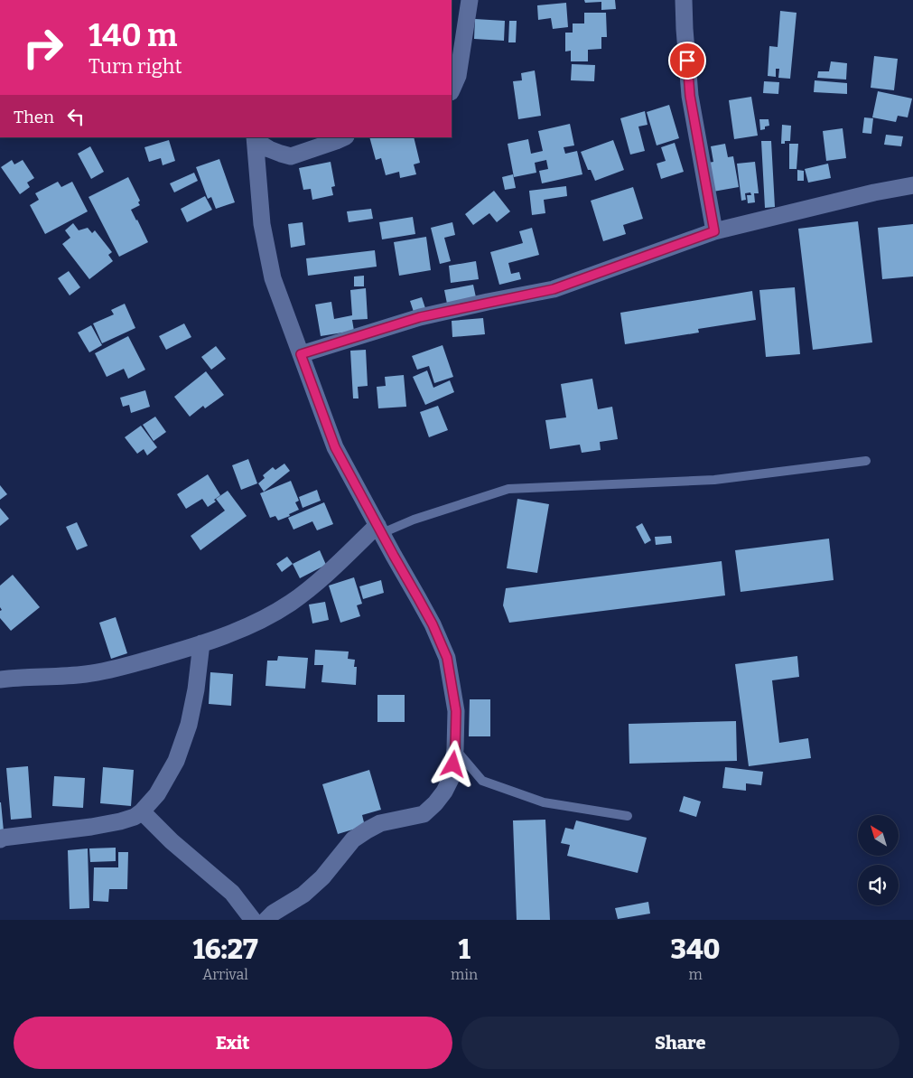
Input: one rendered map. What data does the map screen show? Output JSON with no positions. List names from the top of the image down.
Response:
{
  "north": "top left",
  "page": {
    "turn": ["140 m", "Turn right"],
    "then": "Then",
    "eta": [
      "16:27",
      "Arrival",
      "1",
      "min",
      "340",
      "m"
    ],
    "buttons": ["Exit", "Share"]
  }
}
